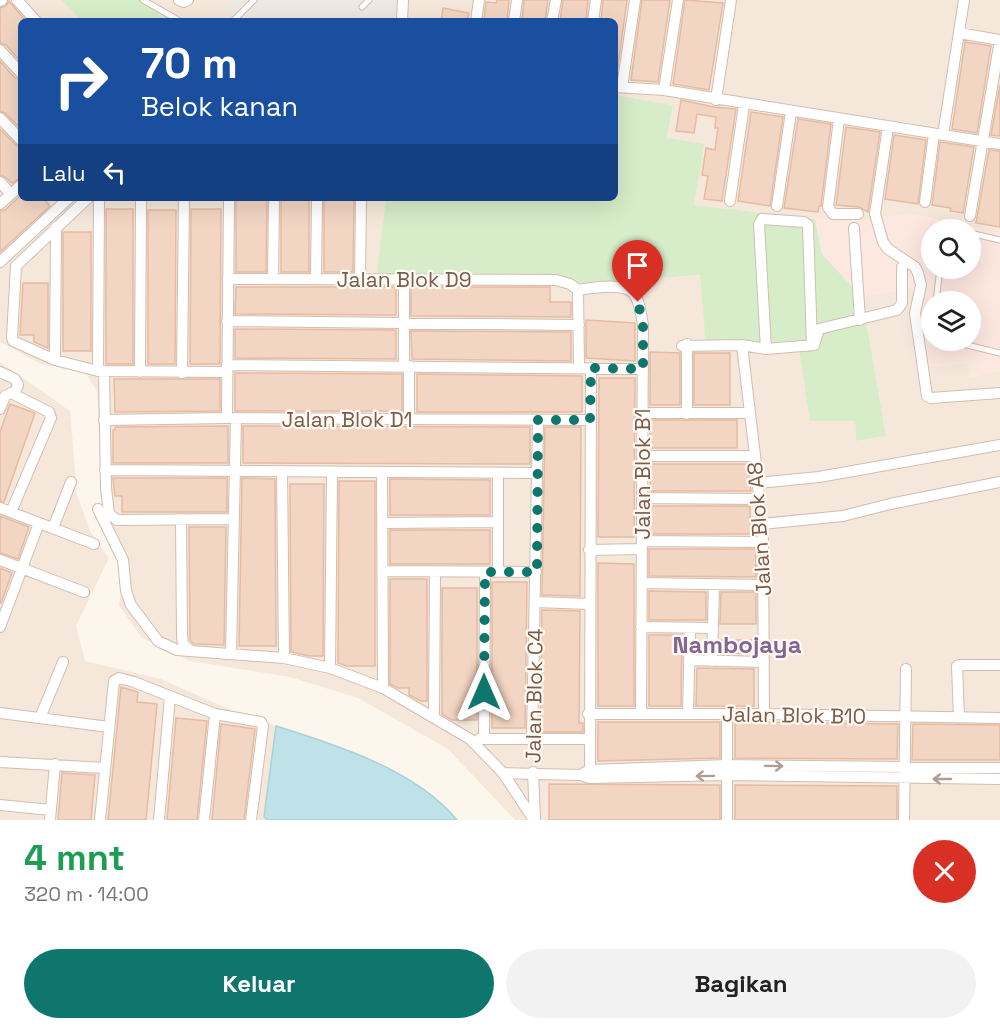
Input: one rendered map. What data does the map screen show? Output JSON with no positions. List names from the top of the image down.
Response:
{
  "streets": {
    "street": [
      "Jalan Blok D9",
      "Jalan Blok D1",
      "Jalan Blok B1",
      "Jalan Blok A8",
      "Jalan Blok C4",
      "Jalan Blok B10"
    ]
  },
  "crossings": [
    ["Jalan Blok D9", "Jalan Blok B1"],
    ["Jalan Blok D1", "Jalan Blok C4"],
    ["Jalan Blok B1", "Jalan Blok B10"],
    ["Jalan Blok A8", "Jalan Blok B10"]
  ],
  "districts": ["Nambojaya"],
  "page": {
    "turn": ["70 m", "Belok kanan"],
    "then": "Lalu",
    "heading": ["4 mnt", "320 m · 14:00"],
    "buttons": ["Keluar", "Bagikan"]
  }
}
